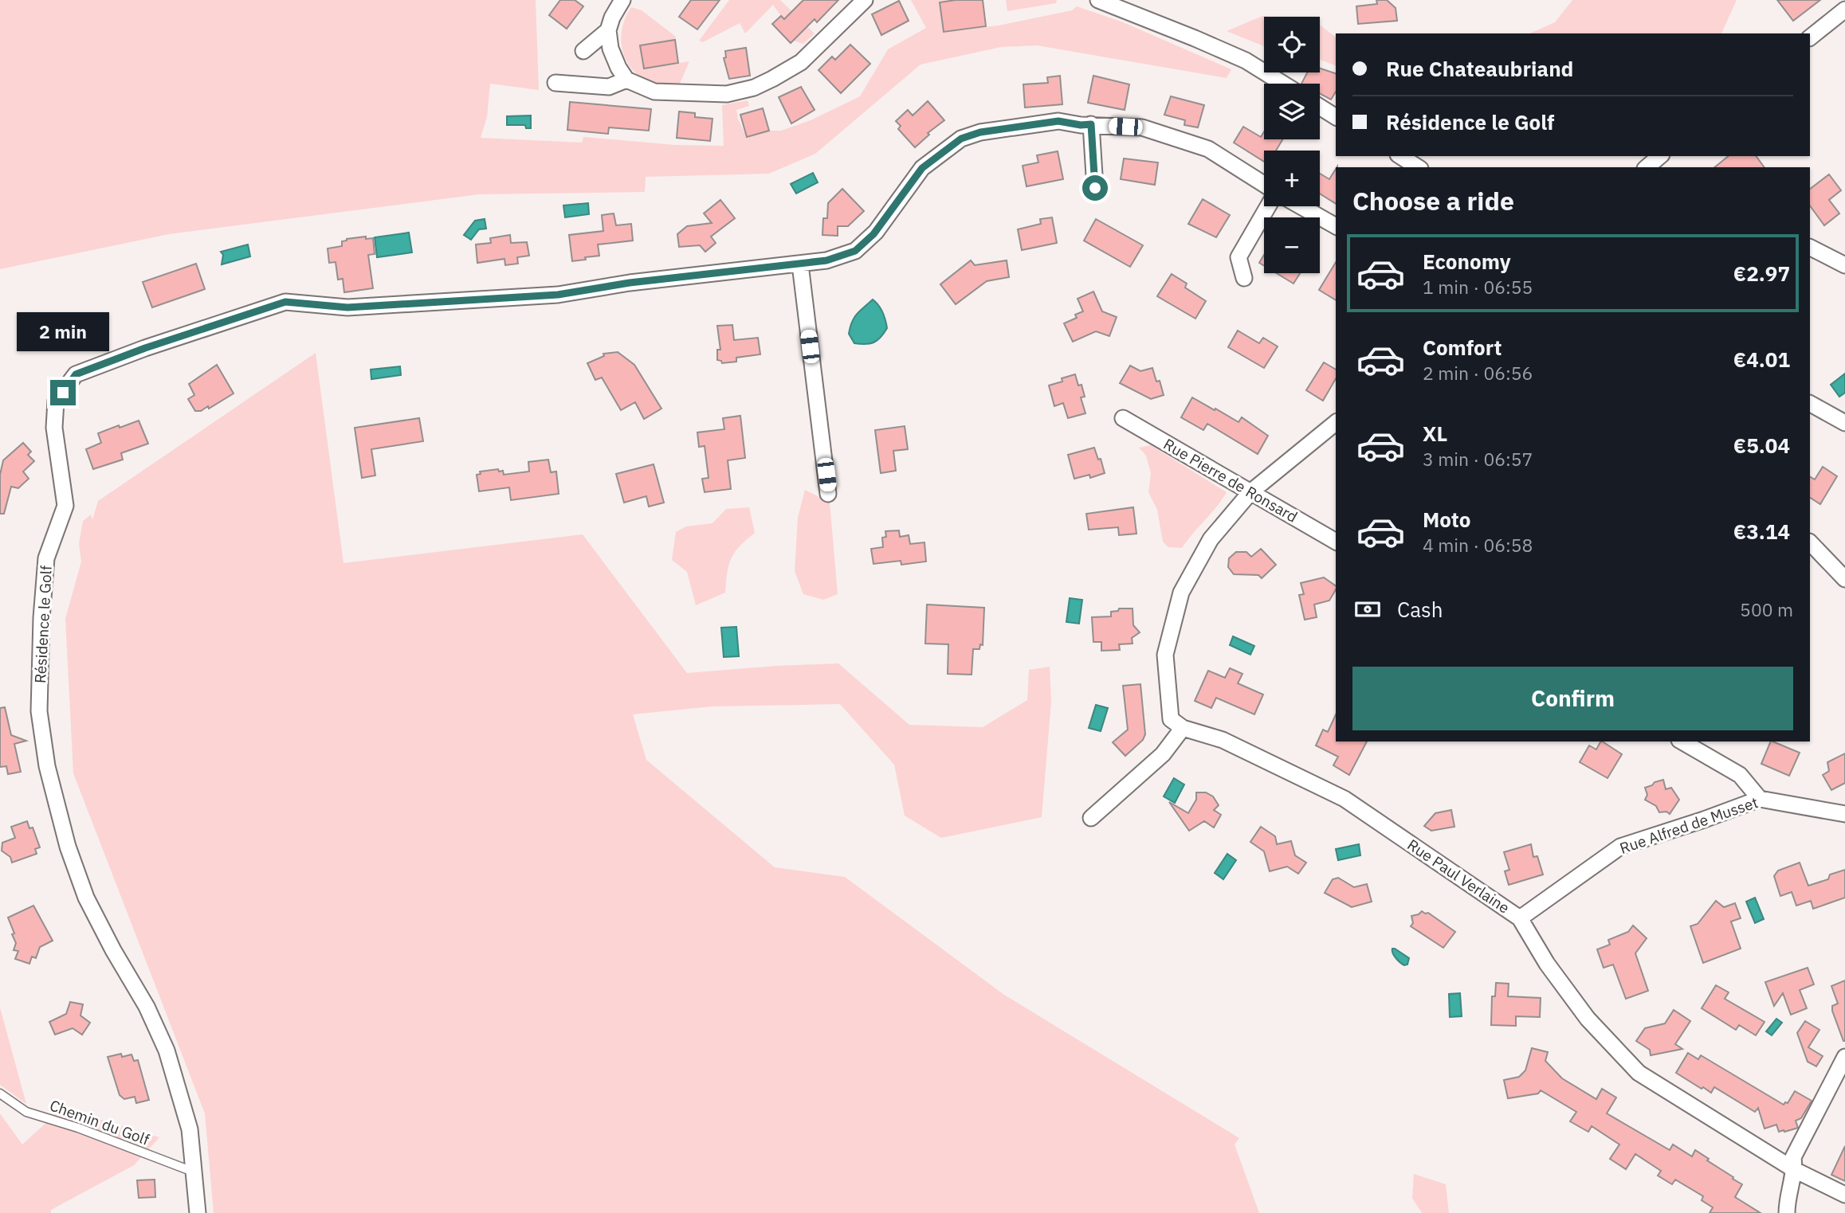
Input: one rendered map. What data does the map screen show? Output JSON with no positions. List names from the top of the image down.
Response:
{
  "streets": {
    "street": [
      "Rue Pierre de Ronsard",
      "Résidence le Golf",
      "Rue Alfred de Musset",
      "Rue Paul Verlaine"
    ],
    "lane": ["Chemin du Golf"]
  },
  "crossings": [
    ["Résidence le Golf", "Chemin du Golf"],
    ["Rue Alfred de Musset", "Rue Paul Verlaine"]
  ],
  "page": {
    "map_buttons": ["+", "−"],
    "banner": ["Rue Chateaubriand", "Résidence le Golf"],
    "heading": "Choose a ride",
    "list": [
      {
        "name": "Economy",
        "note": "1 min · 06:55",
        "value": "€2.97"
      },
      {
        "name": "Comfort",
        "note": "2 min · 06:56",
        "value": "€4.01"
      },
      {
        "name": "XL",
        "note": "3 min · 06:57",
        "value": "€5.04"
      },
      {
        "name": "Moto",
        "note": "4 min · 06:58",
        "value": "€3.14"
      }
    ],
    "bubble": "2 min",
    "pay": ["Cash", "500 m"],
    "buttons": "Confirm"
  }
}
